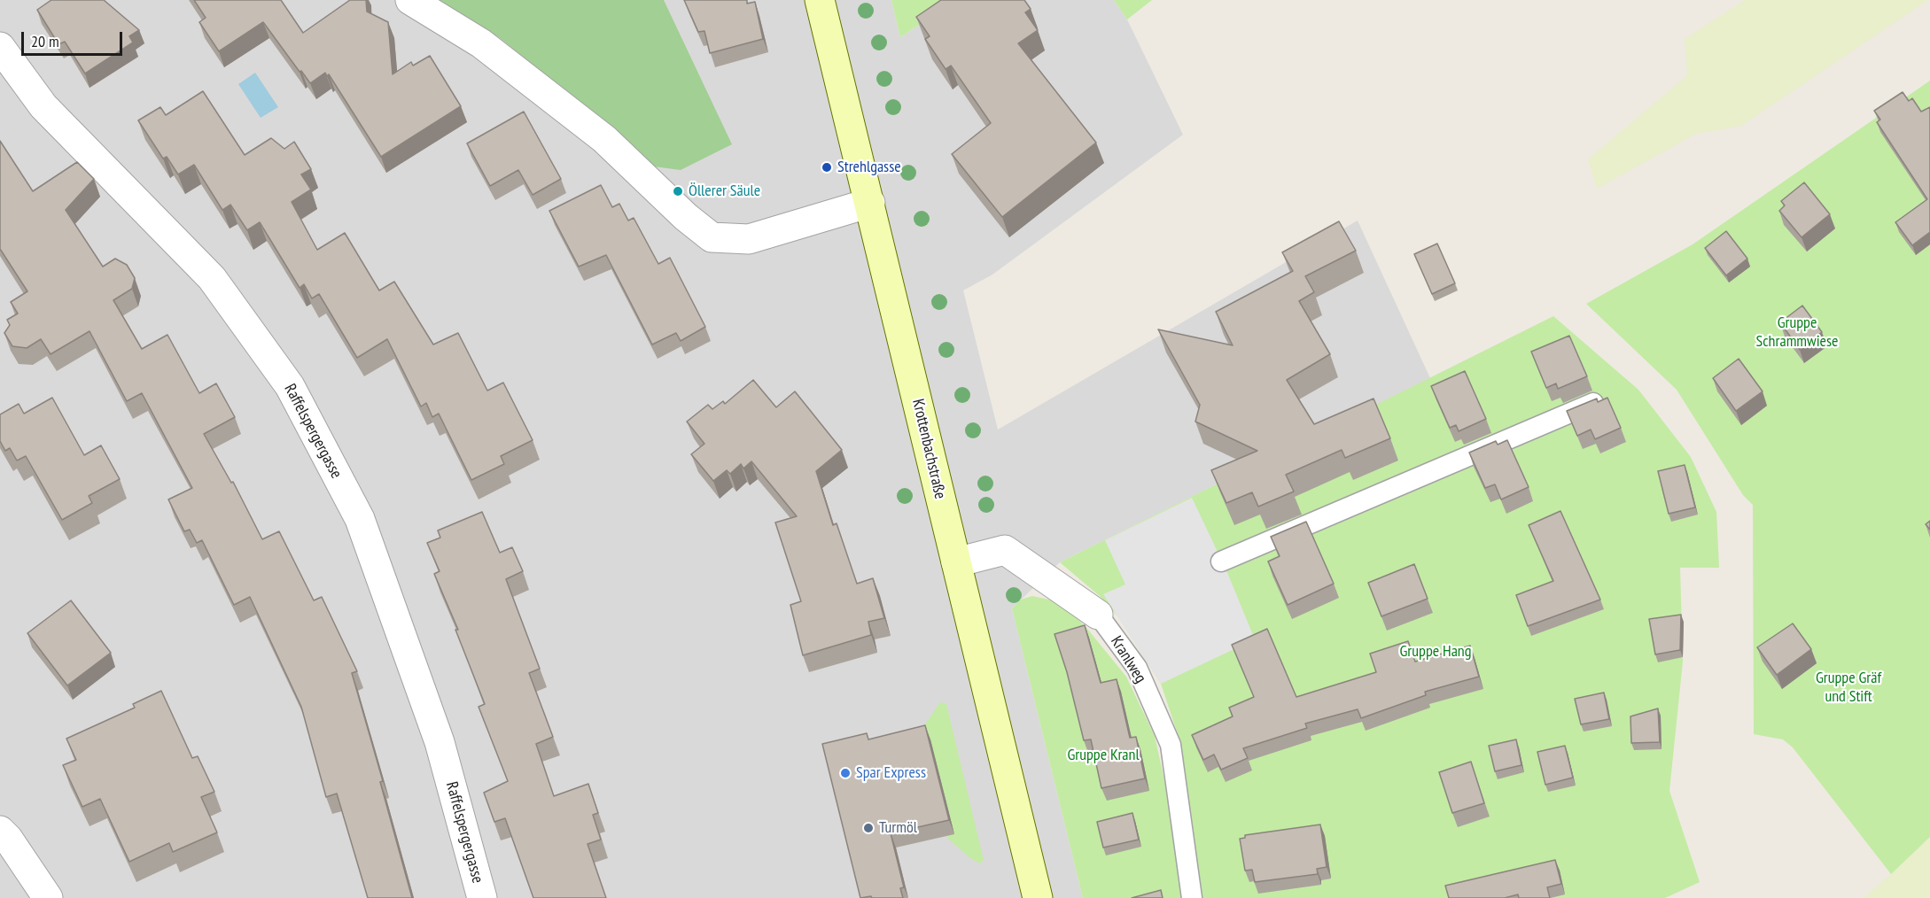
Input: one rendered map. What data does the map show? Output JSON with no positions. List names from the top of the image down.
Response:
{
  "streets": {
    "main road": ["Krottenbachstraße"],
    "street": ["Raffelspergergasse", "Kranlweg"]
  },
  "crossings": [
    ["Krottenbachstraße", "Kranlweg"]
  ],
  "parks": [
    "Gruppe Schrammwiese",
    "Gruppe Hang",
    "Gruppe Gräf und Stift",
    "Gruppe Kranl"
  ],
  "places": [
    "Strehlgasse",
    "Öllerer Säule",
    "Spar Express",
    "Turmöl"
  ],
  "scale_bar": "20 m"
}
